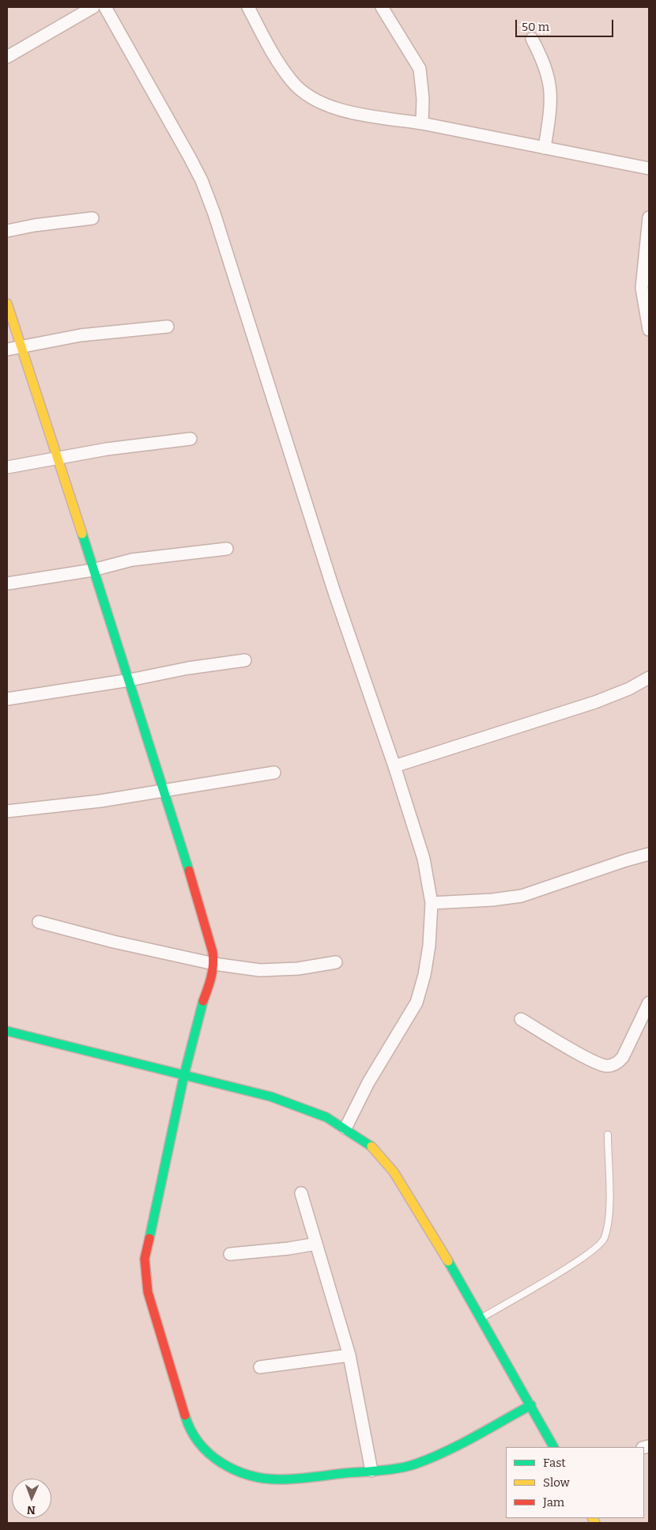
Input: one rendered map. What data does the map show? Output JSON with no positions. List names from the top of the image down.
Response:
{
  "legend": ["Fast", "Slow", "Jam"],
  "scale_bar": "50 m",
  "north": "bottom"
}
